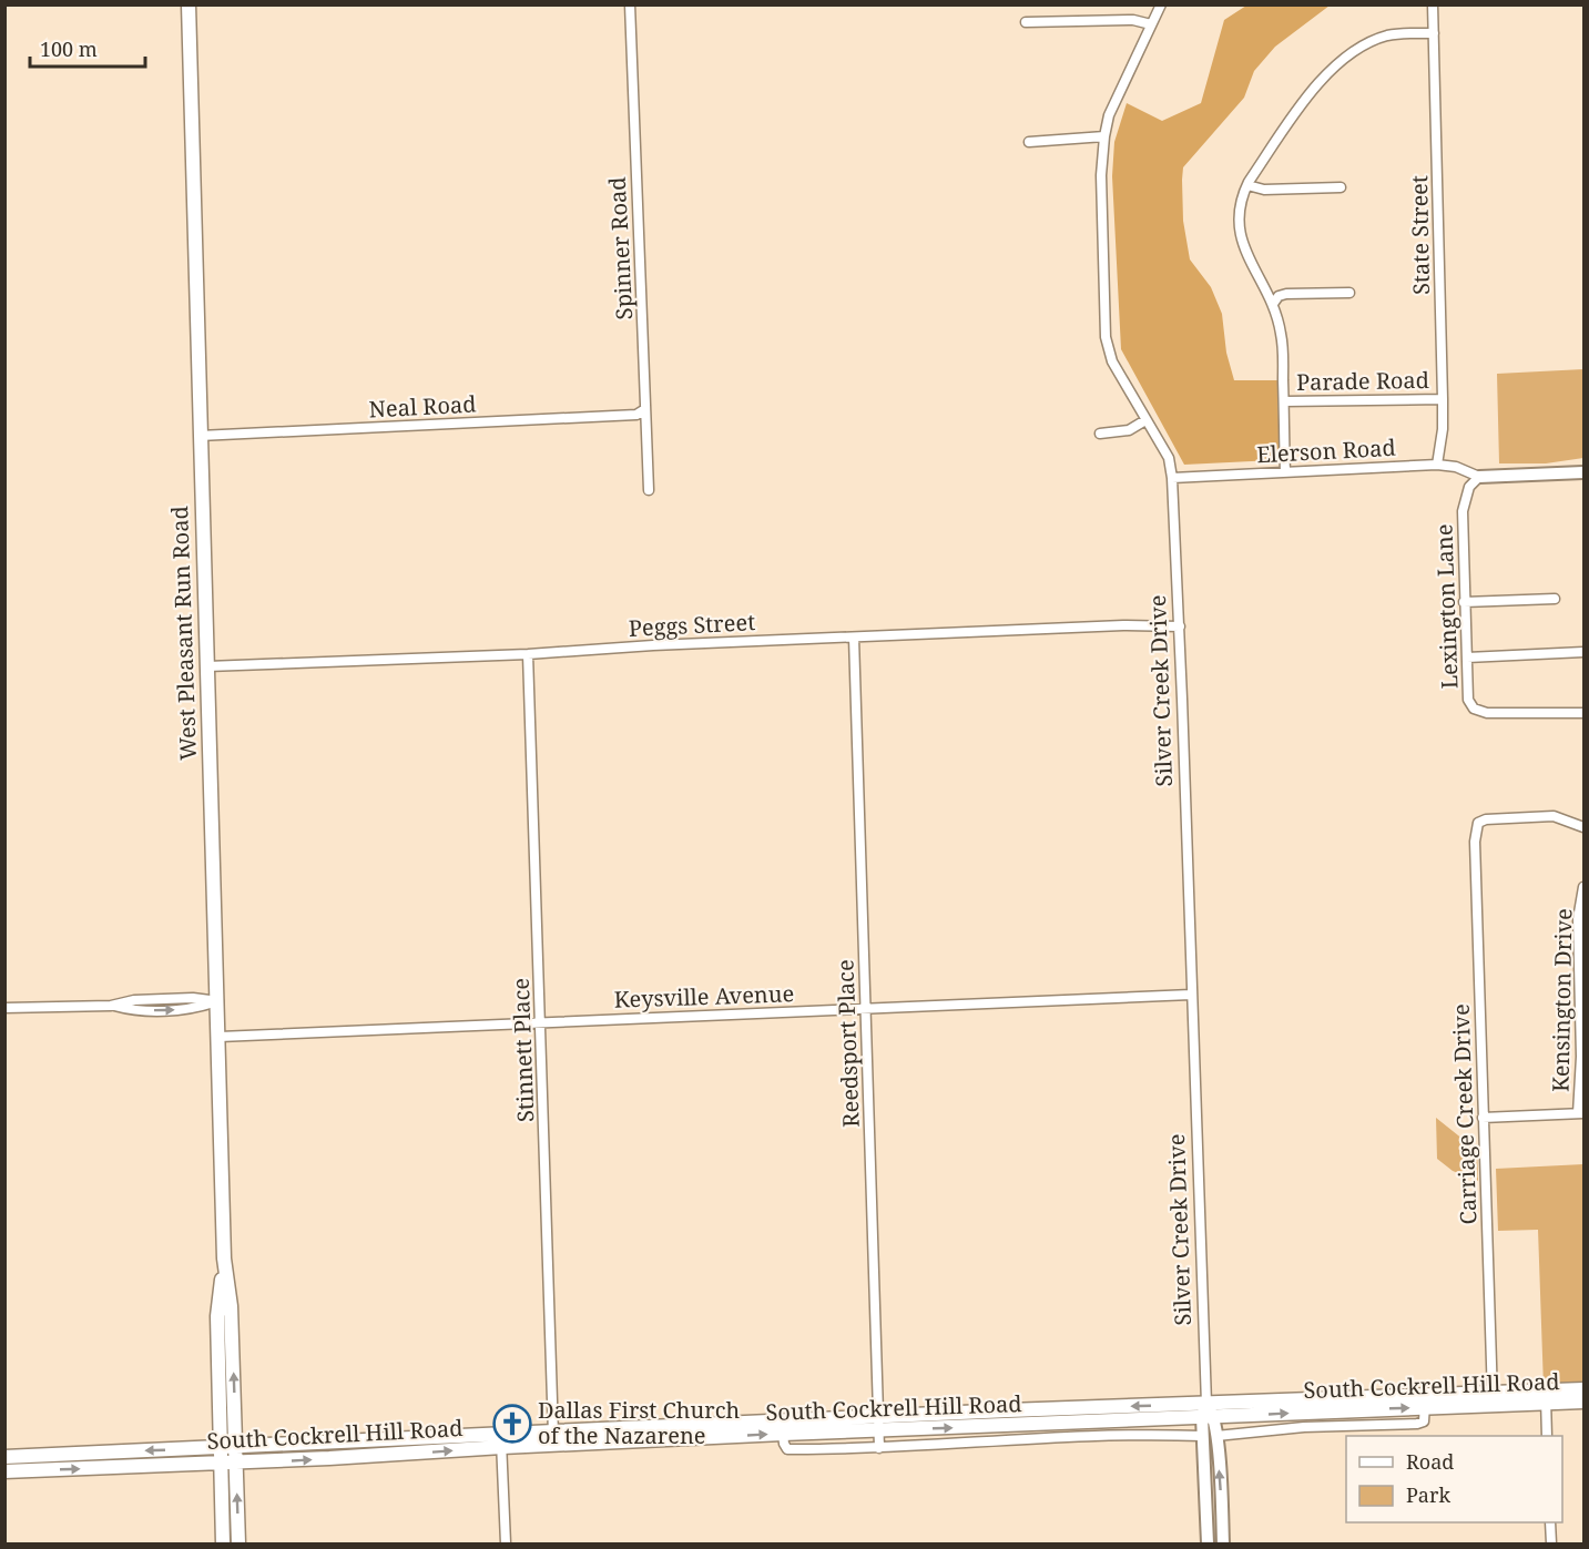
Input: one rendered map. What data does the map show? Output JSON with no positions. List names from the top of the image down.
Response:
{
  "streets": {
    "main road": ["West Pleasant Run Road", "South Cockrell Hill Road"],
    "street": [
      "State Street",
      "Spinner Road",
      "Parade Road",
      "Neal Road",
      "Elerson Road",
      "Lexington Lane",
      "Peggs Street",
      "Silver Creek Drive",
      "Keysville Avenue",
      "Kensington Drive",
      "Reedsport Place",
      "Stinnett Place",
      "Carriage Creek Drive"
    ]
  },
  "crossings": [
    ["State Street", "Parade Road"],
    ["State Street", "Elerson Road"],
    ["Spinner Road", "Neal Road"],
    ["Neal Road", "West Pleasant Run Road"],
    ["Elerson Road", "Lexington Lane"],
    ["Elerson Road", "Silver Creek Drive"],
    ["Peggs Street", "West Pleasant Run Road"],
    ["Peggs Street", "Silver Creek Drive"],
    ["Peggs Street", "Reedsport Place"],
    ["Peggs Street", "Stinnett Place"],
    ["West Pleasant Run Road", "Keysville Avenue"],
    ["West Pleasant Run Road", "South Cockrell Hill Road"],
    ["Silver Creek Drive", "Keysville Avenue"],
    ["Silver Creek Drive", "South Cockrell Hill Road"],
    ["Keysville Avenue", "Reedsport Place"],
    ["Keysville Avenue", "Stinnett Place"],
    ["Reedsport Place", "South Cockrell Hill Road"],
    ["Stinnett Place", "South Cockrell Hill Road"],
    ["Carriage Creek Drive", "South Cockrell Hill Road"]
  ],
  "places": {
    "church": ["Dallas First Church of the Nazarene"]
  },
  "legend": ["Road", "Park"],
  "scale_bar": "100 m"
}
